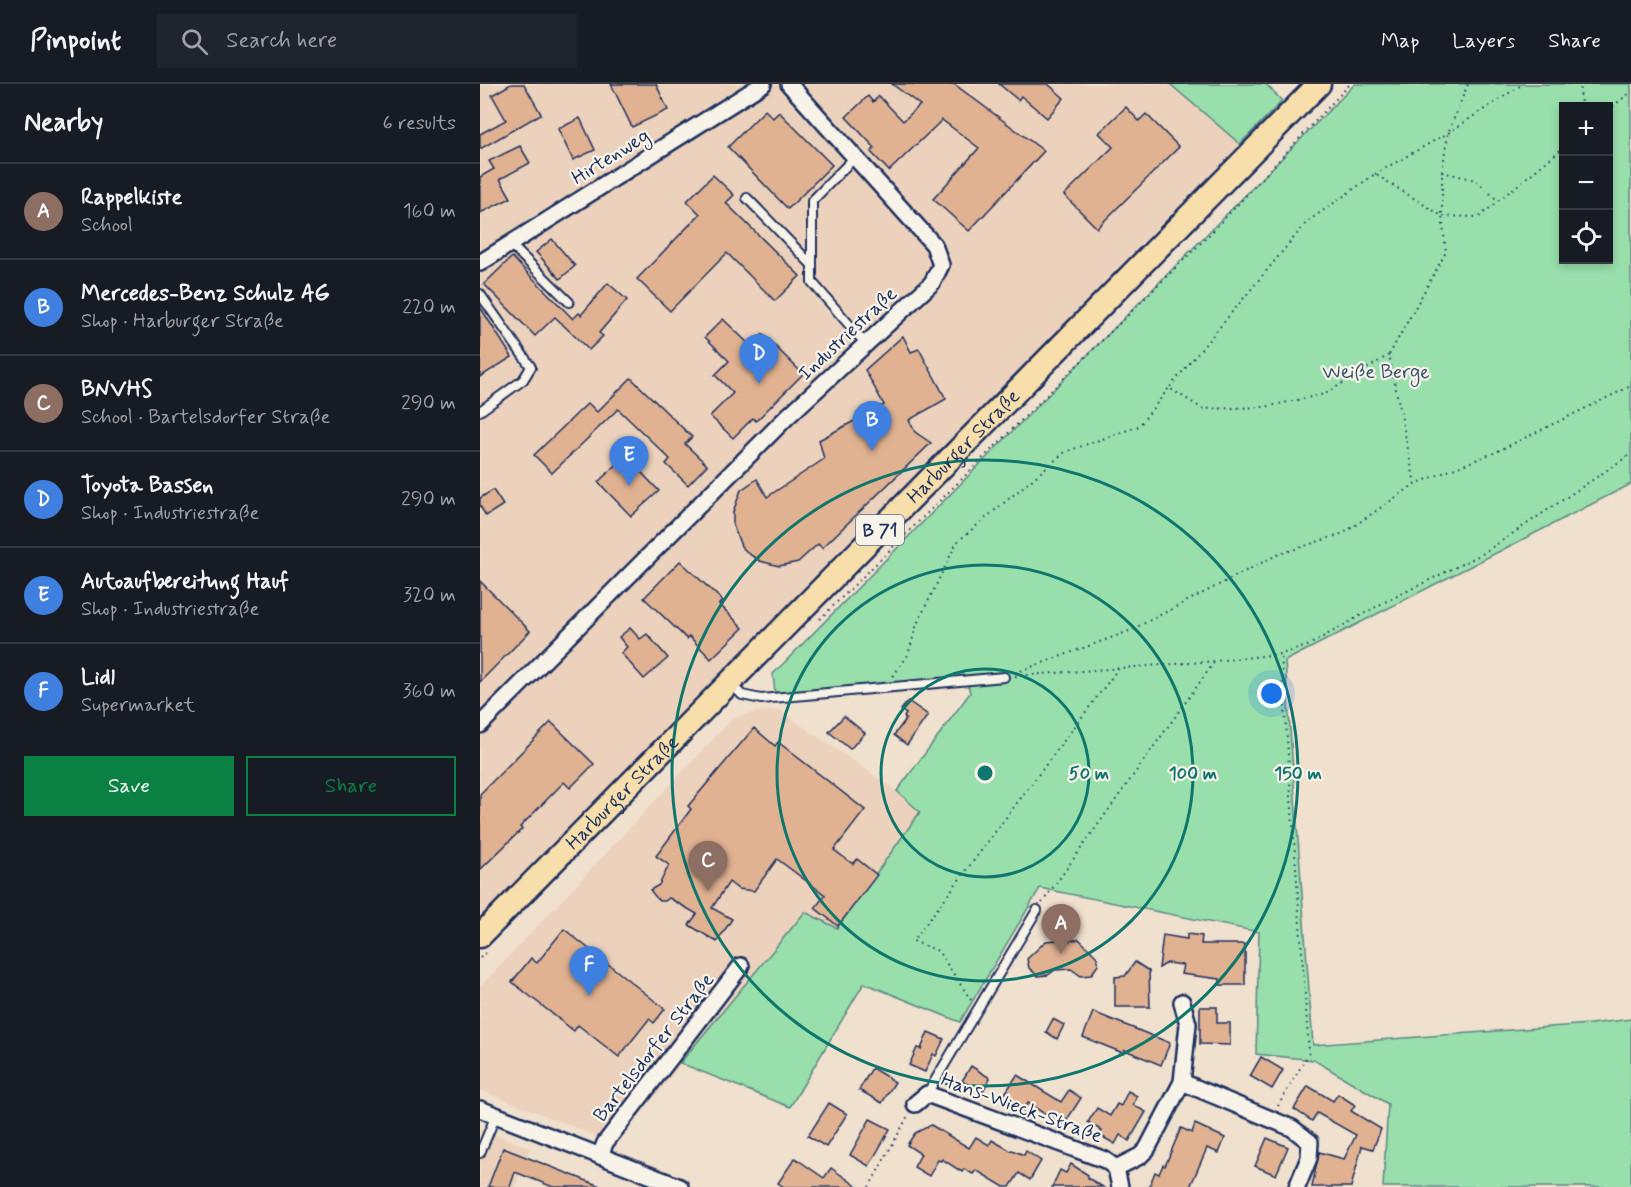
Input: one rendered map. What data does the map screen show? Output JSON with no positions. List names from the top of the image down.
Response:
{
  "streets": {
    "main road": ["Harburger Straße", "B 71"],
    "street": [
      "Hirtenweg",
      "Industriestraße",
      "Bartelsdorfer Straße",
      "Hans-Wieck-Straße"
    ]
  },
  "parks": ["Weiße Berge"],
  "page": {
    "header": "Pinpoint",
    "search": "Search here",
    "nav": ["Map", "Layers", "Share"],
    "heading": ["Nearby", "6 results"],
    "map_buttons": ["+", "−"],
    "list": [
      {
        "mark": "A",
        "name": "Rappelkiste",
        "note": "School",
        "value": "160 m"
      },
      {
        "mark": "B",
        "name": "Mercedes-Benz Schulz AG",
        "note": "Shop · Harburger Straße",
        "value": "220 m"
      },
      {
        "mark": "C",
        "name": "BNVHS",
        "note": "School · Bartelsdorfer Straße",
        "value": "290 m"
      },
      {
        "mark": "D",
        "name": "Toyota Bassen",
        "note": "Shop · Industriestraße",
        "value": "290 m"
      },
      {
        "mark": "E",
        "name": "Autoaufbereitung Hauf",
        "note": "Shop · Industriestraße",
        "value": "320 m"
      },
      {
        "mark": "F",
        "name": "Lidl",
        "note": "Supermarket",
        "value": "360 m"
      }
    ],
    "pins": [
      "D",
      "B",
      "E",
      "C",
      "A",
      "F"
    ],
    "buttons": ["Save", "Share"]
  },
  "rings": ["50 m", "100 m", "150 m"]
}
